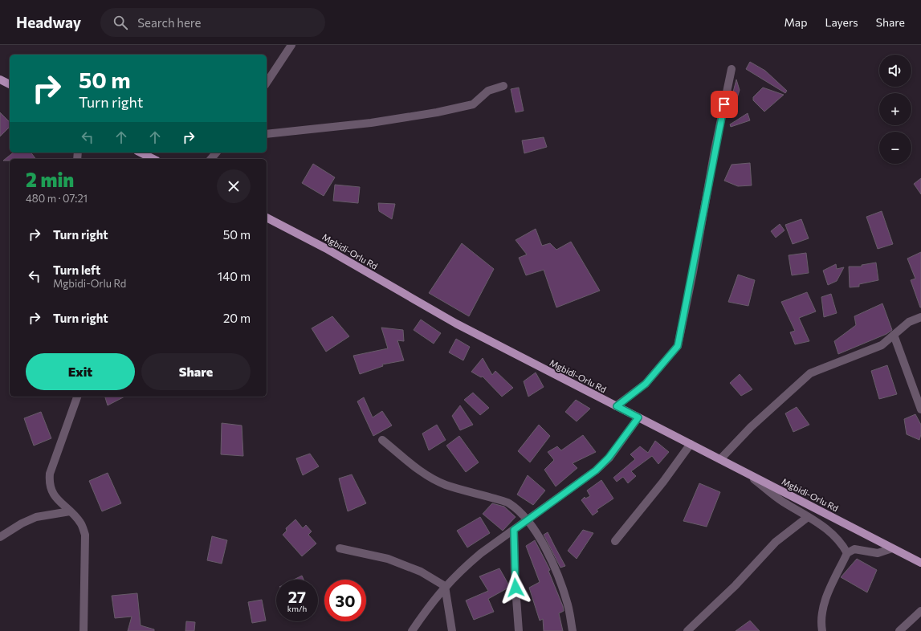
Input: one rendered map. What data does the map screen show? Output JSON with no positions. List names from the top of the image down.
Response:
{
  "streets": {
    "main road": ["Mgbidi-Orlu Rd"]
  },
  "page": {
    "header": "Headway",
    "search": "Search here",
    "nav": ["Map", "Layers", "Share"],
    "map_buttons": ["+", "−"],
    "turn": ["50 m", "Turn right"],
    "heading": ["2 min", "480 m · 07:21"],
    "list": [
      {
        "name": "Turn right",
        "value": "50 m"
      },
      {
        "name": "Turn left",
        "note": "Mgbidi-Orlu Rd",
        "value": "140 m"
      },
      {
        "name": "Turn right",
        "value": "20 m"
      }
    ],
    "buttons": ["Exit", "Share"],
    "speed": "27 km/h",
    "limit": "30"
  }
}
